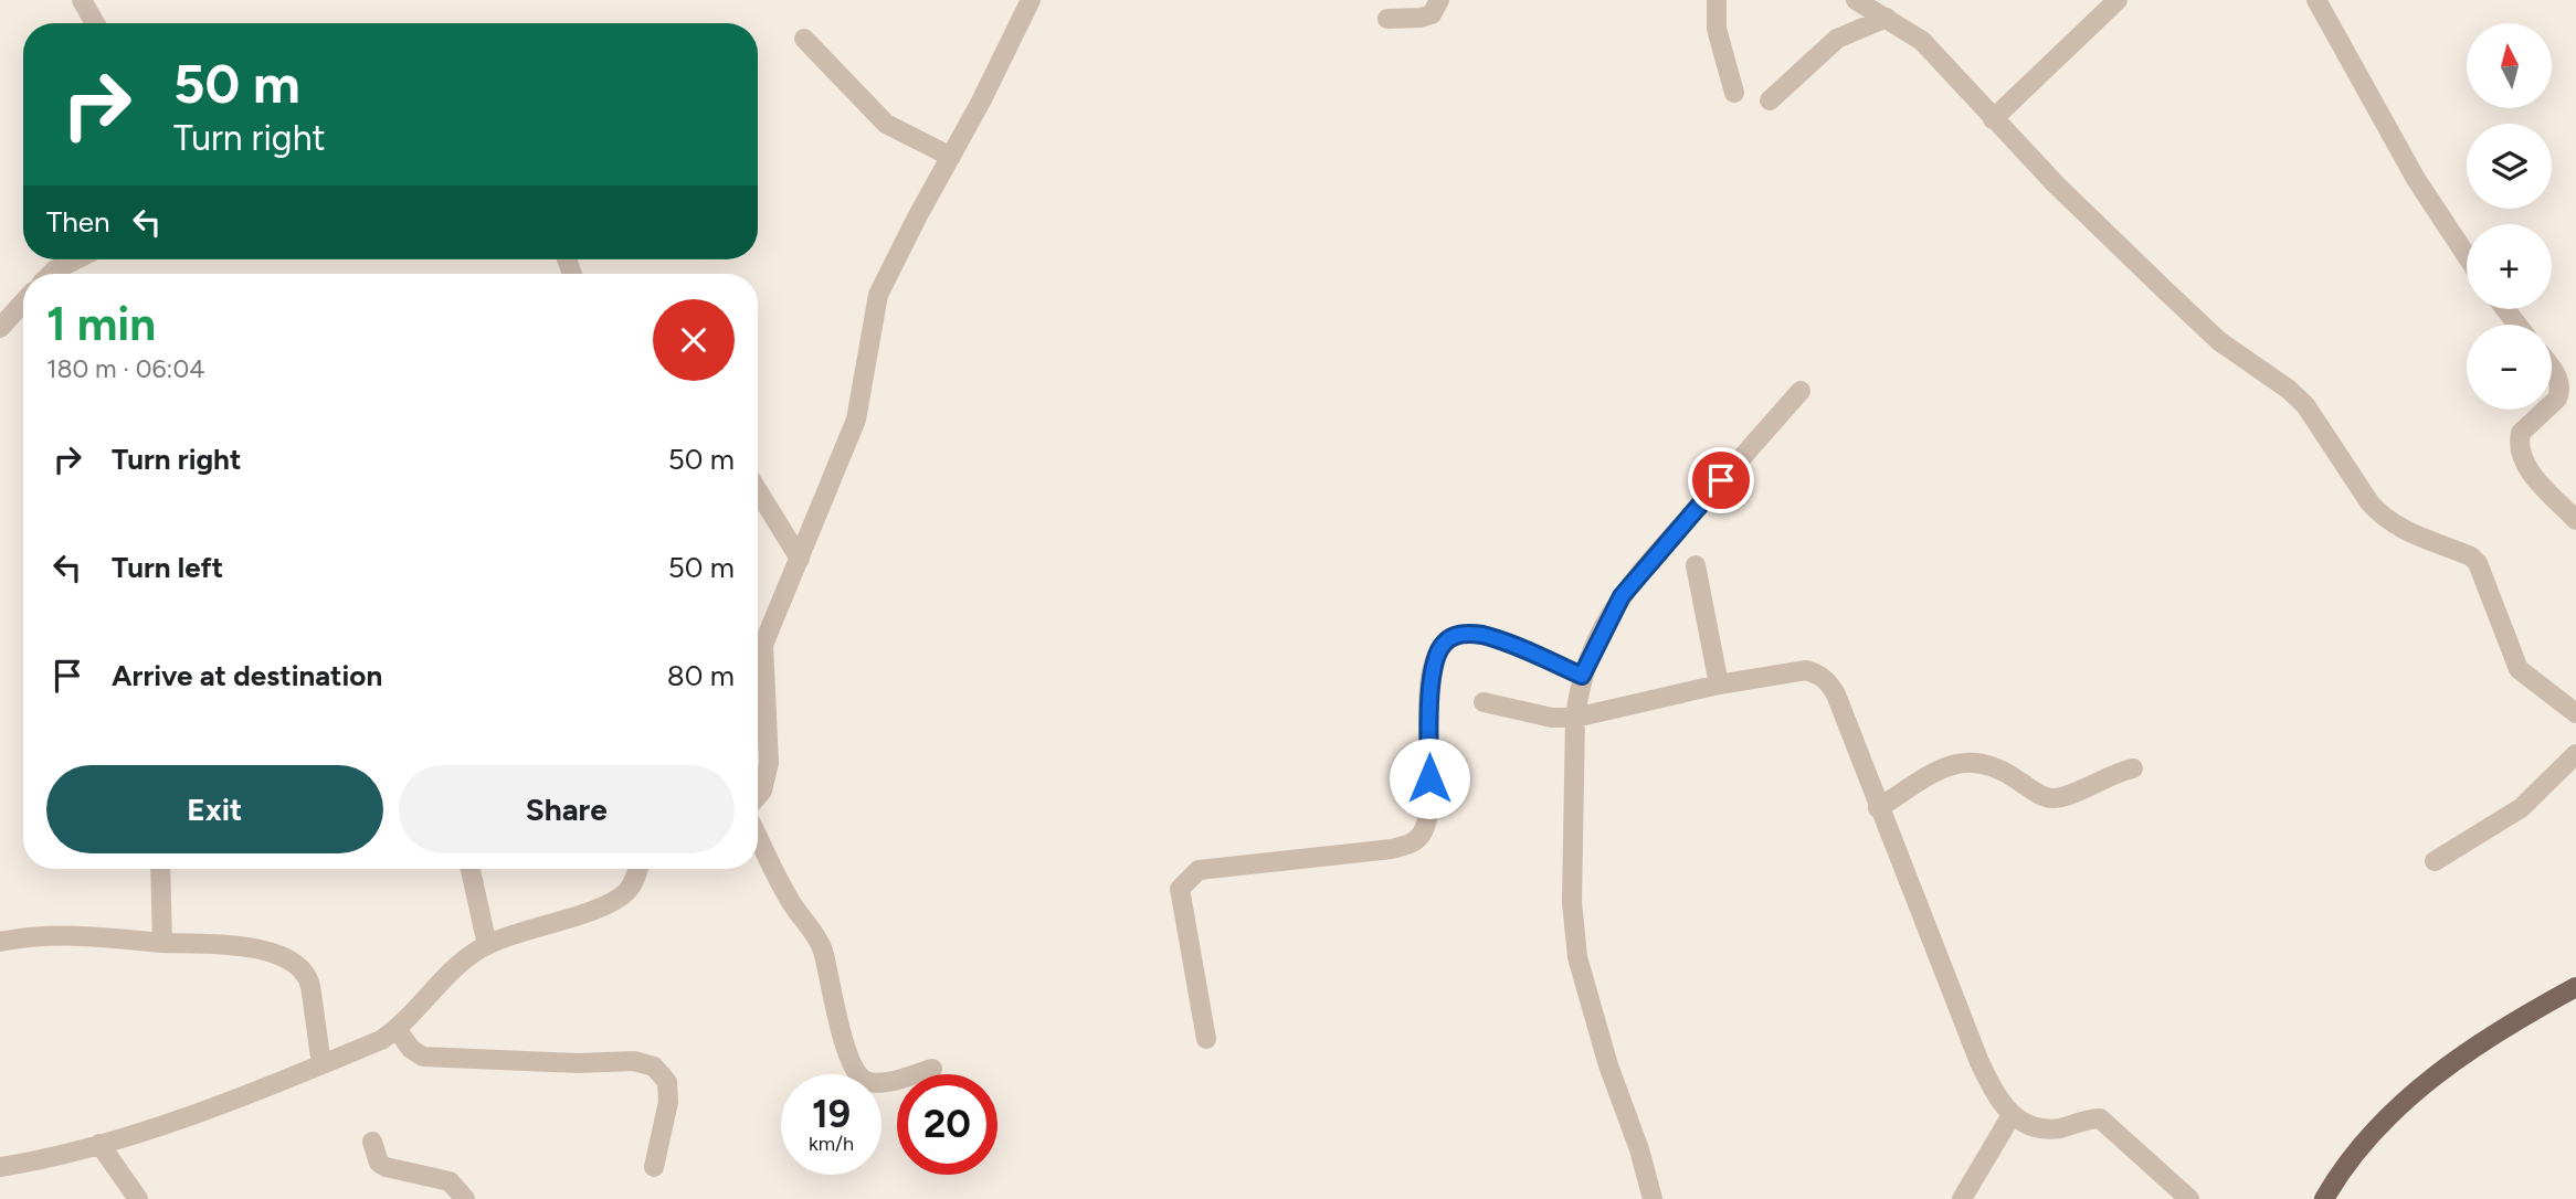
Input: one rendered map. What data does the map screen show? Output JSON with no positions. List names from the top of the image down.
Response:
{
  "north": "top",
  "page": {
    "map_buttons": ["+", "−"],
    "turn": ["50 m", "Turn right"],
    "then": "Then",
    "heading": ["1 min", "180 m · 06:04"],
    "list": [
      {
        "name": "Turn right",
        "value": "50 m"
      },
      {
        "name": "Turn left",
        "value": "50 m"
      },
      {
        "name": "Arrive at destination",
        "value": "80 m"
      }
    ],
    "buttons": ["Exit", "Share"],
    "speed": "19 km/h",
    "limit": "20"
  }
}
